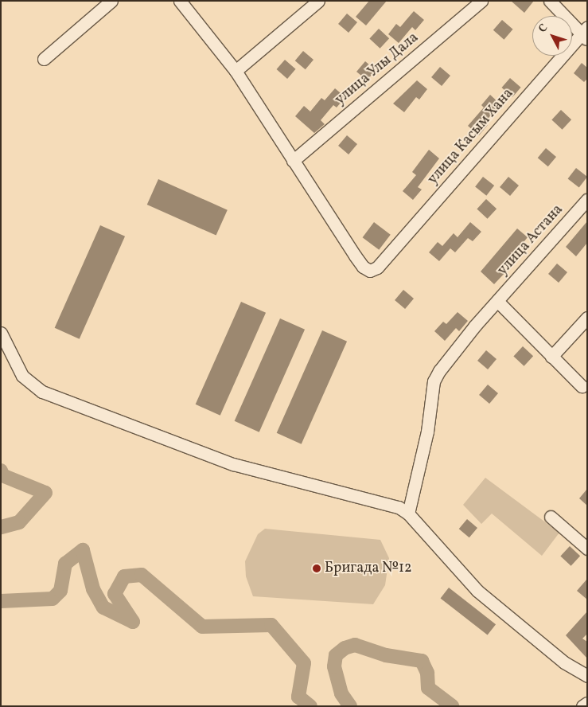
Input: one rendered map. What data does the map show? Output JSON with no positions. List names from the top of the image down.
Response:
{
  "streets": {
    "street": ["улица Улы Дала", "улица Касым Хана", "улица Астана"]
  },
  "crossings": [
    ["улица Улы Дала", "улица Касым Хана"]
  ],
  "places": ["Бригада №12"],
  "north": "top left"
}
